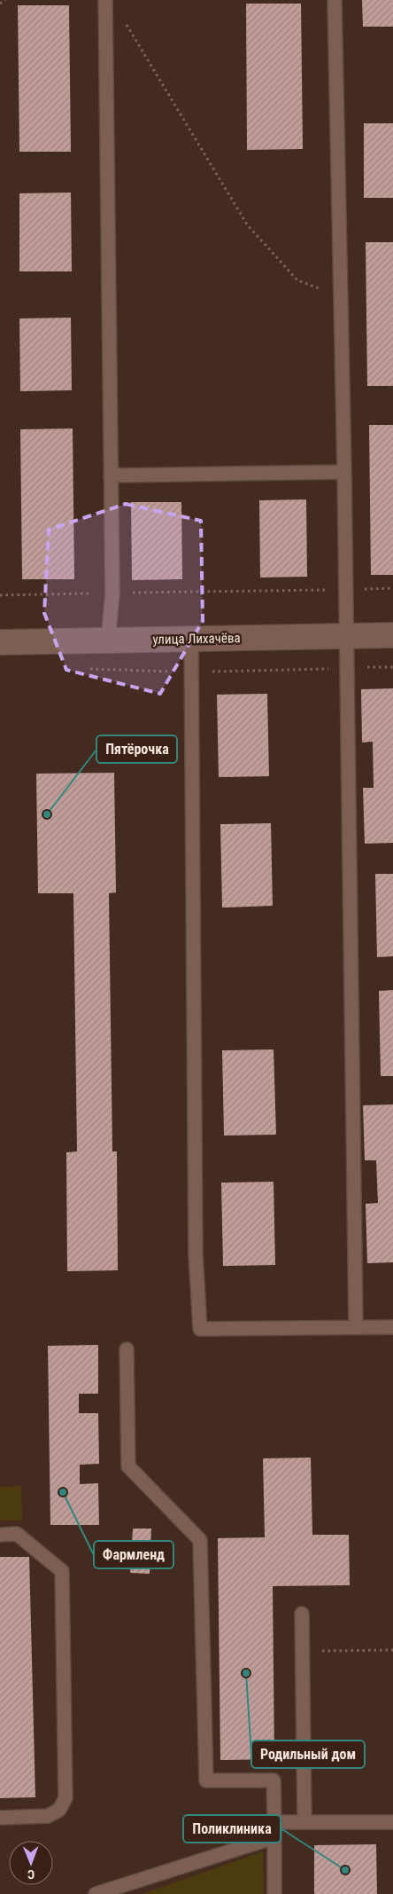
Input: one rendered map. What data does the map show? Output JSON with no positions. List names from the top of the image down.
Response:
{
  "streets": {
    "street": ["улица Лихачёва"]
  },
  "places": [
    "Пятёрочка",
    "Фармленд",
    "Родильный дом",
    "Поликлиника"
  ],
  "north": "bottom"
}
